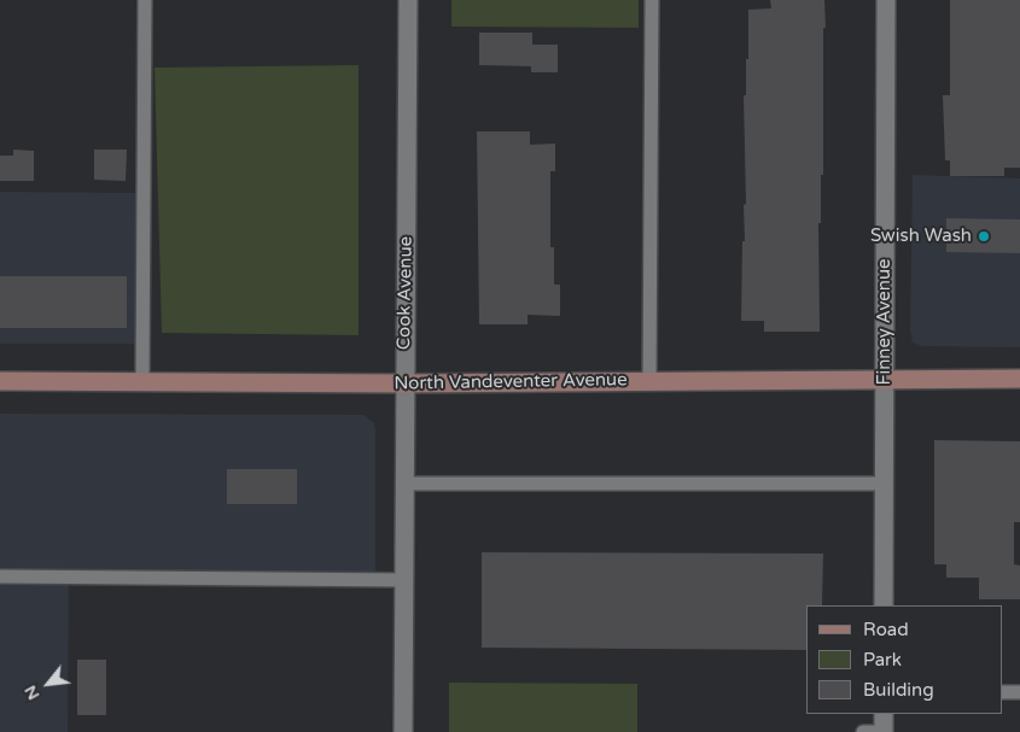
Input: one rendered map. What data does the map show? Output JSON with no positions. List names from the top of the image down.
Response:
{
  "streets": {
    "main road": ["North Vandeventer Avenue"],
    "street": ["Cook Avenue", "Finney Avenue"]
  },
  "crossings": [
    ["Cook Avenue", "North Vandeventer Avenue"],
    ["Finney Avenue", "North Vandeventer Avenue"]
  ],
  "places": ["Swish Wash"],
  "legend": ["Road", "Park", "Building"],
  "north": "bottom left"
}
